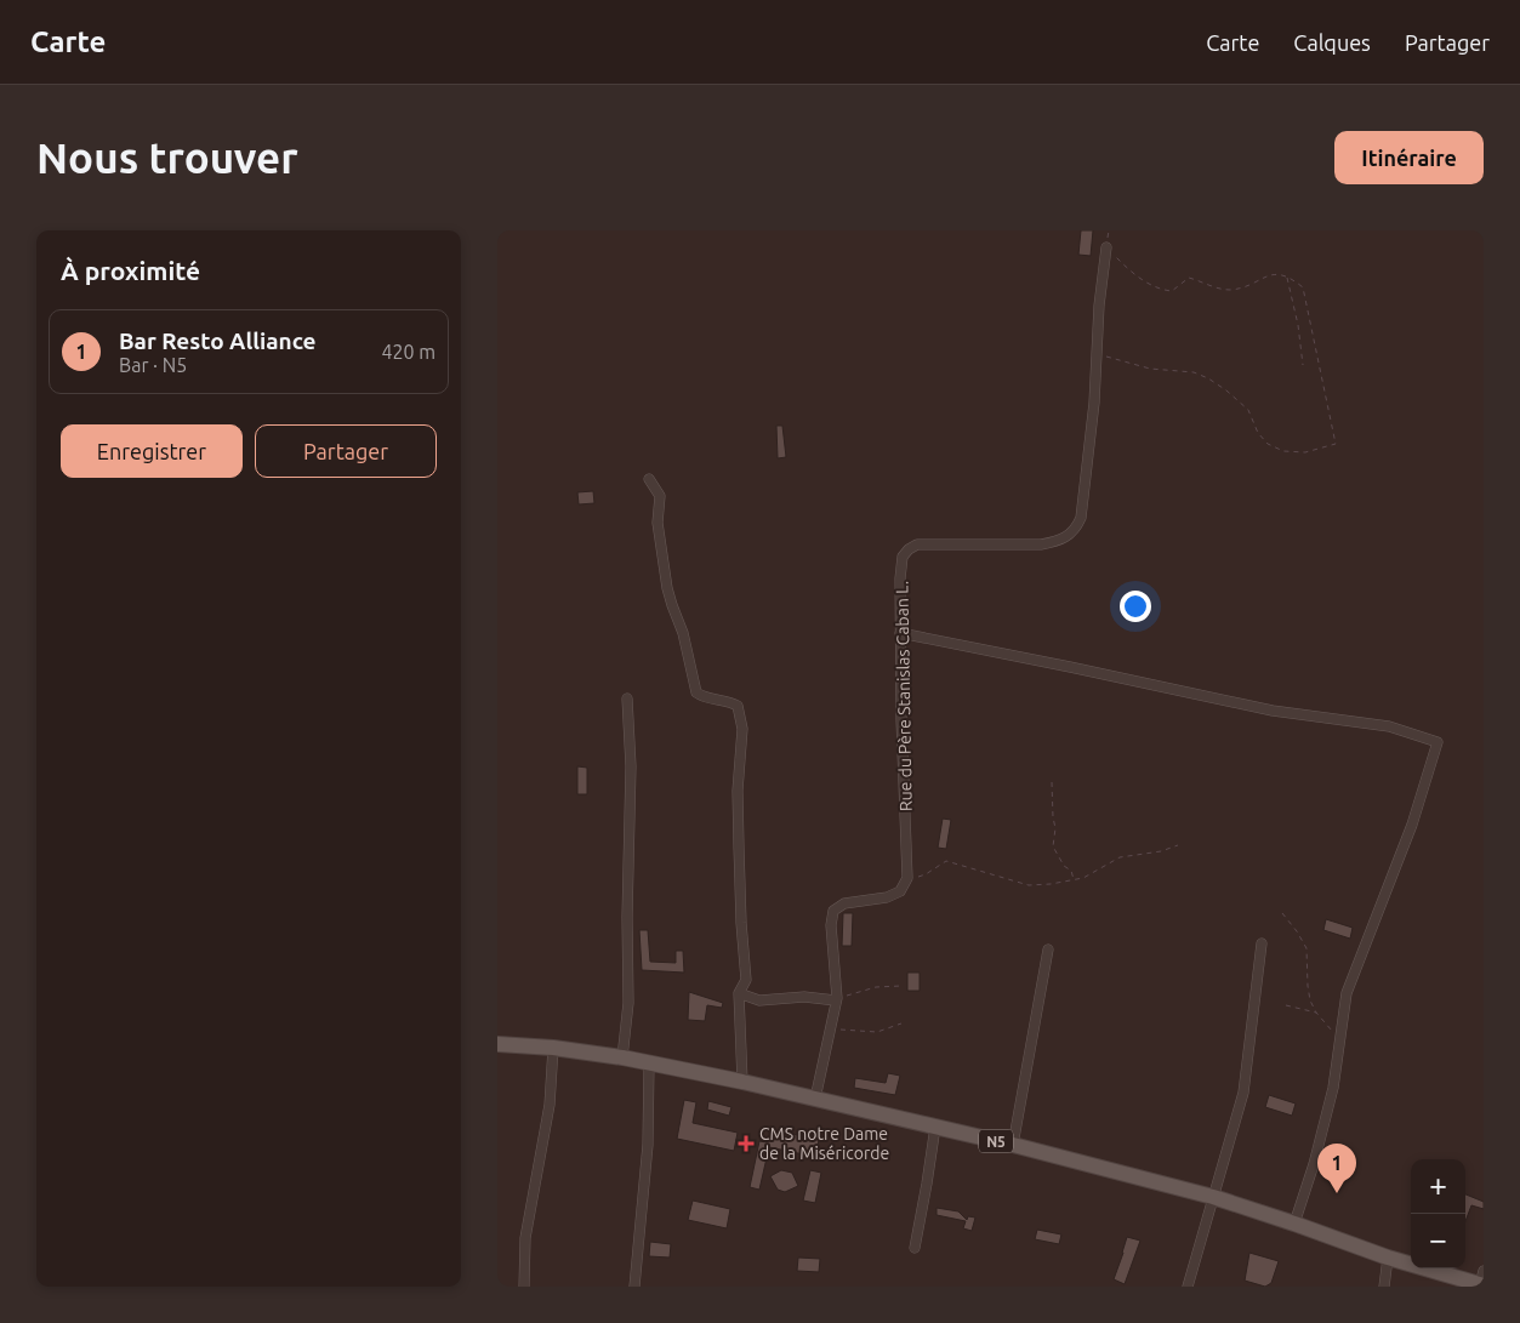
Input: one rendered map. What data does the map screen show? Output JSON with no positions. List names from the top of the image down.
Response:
{
  "streets": {
    "main road": ["N5"],
    "street": ["Rue du Père Stanislas Caban L."]
  },
  "places": {
    "health": ["CMS notre Dame de la Miséricorde"]
  },
  "page": {
    "header": "Carte",
    "nav": ["Carte", "Calques", "Partager"],
    "buttons": [
      "Itinéraire",
      ["Enregistrer", "Partager"]
    ],
    "title": "Nous trouver",
    "heading": "À proximité",
    "list": [
      {
        "mark": "1",
        "name": "Bar Resto Alliance",
        "note": "Bar · N5",
        "value": "420 m"
      }
    ],
    "pins": "1",
    "map_buttons": ["+", "−"]
  }
}
